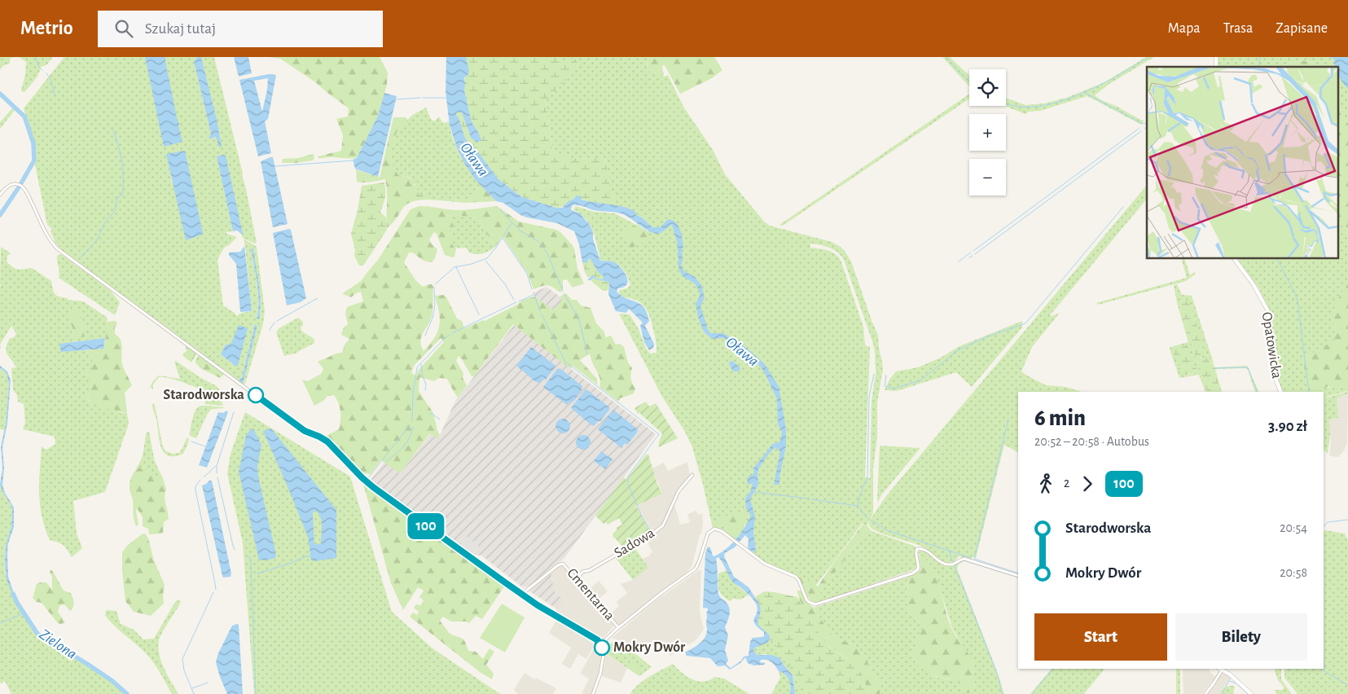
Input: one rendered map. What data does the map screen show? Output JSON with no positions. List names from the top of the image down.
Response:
{
  "streets": {
    "street": ["Opatowicka", "Sadowa", "Cmentarna"]
  },
  "crossings": [
    ["Sadowa", "Cmentarna"]
  ],
  "water": ["Oława", "Zielona"],
  "places": ["Starodworska", "Mokry Dwór"],
  "lines": ["bus line 100"],
  "page": {
    "header": "Metrio",
    "search": "Szukaj tutaj",
    "nav": ["Mapa", "Trasa", "Zapisane"],
    "on_map": "100",
    "map_buttons": ["+", "−"],
    "heading": ["6 min", "20:52 – 20:58 · Autobus", "3.90 zł"],
    "legs": ["2", "100"],
    "list": [
      {
        "name": "Starodworska",
        "value": "20:54"
      },
      {
        "name": "Mokry Dwór",
        "value": "20:58"
      }
    ],
    "buttons": ["Start", "Bilety"]
  }
}
